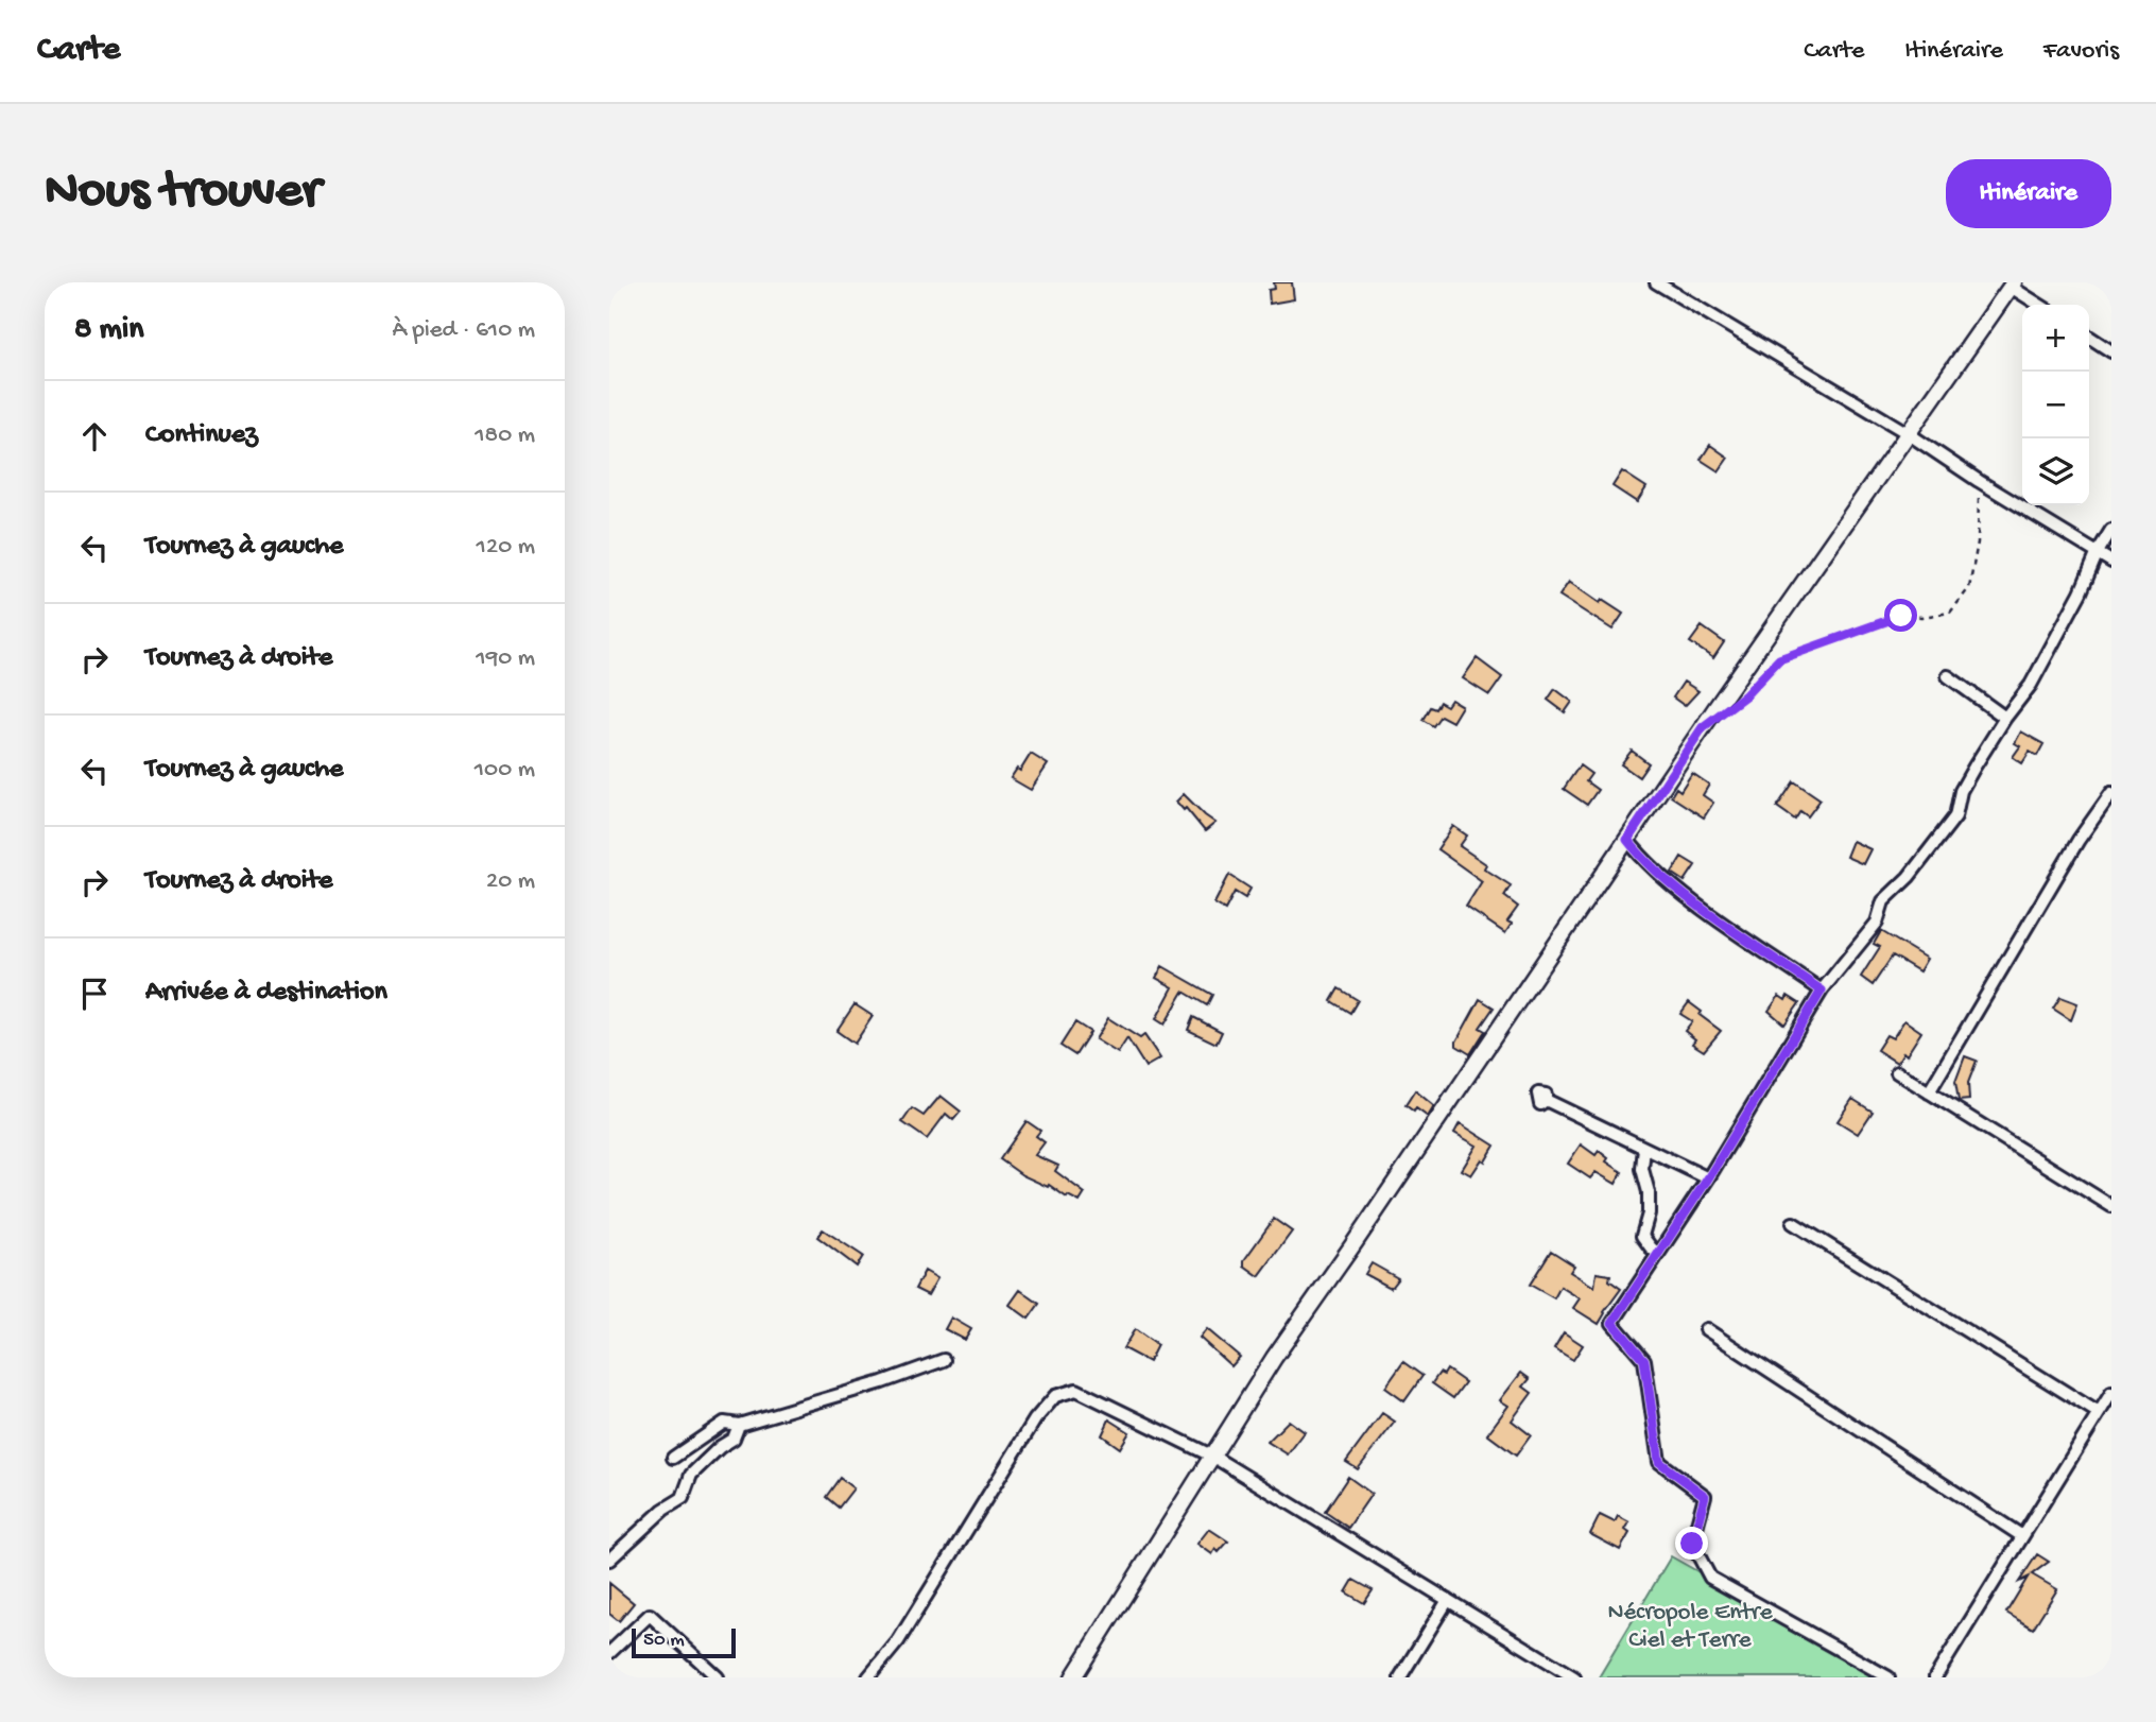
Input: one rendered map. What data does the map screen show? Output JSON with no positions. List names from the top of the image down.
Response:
{
  "parks": ["Nécropole Entre Ciel et Terre"],
  "scale_bar": "50 m",
  "page": {
    "header": "Carte",
    "nav": ["Carte", "Itinéraire", "Favoris"],
    "buttons": "Itinéraire",
    "title": "Nous trouver",
    "heading": ["8 min", "À pied · 610 m"],
    "map_buttons": ["+", "−"],
    "list": [
      ["Continuez", "180 m"],
      ["Tournez à gauche", "120 m"],
      ["Tournez à droite", "190 m"],
      ["Tournez à gauche", "100 m"],
      ["Tournez à droite", "20 m"],
      "Arrivée à destination"
    ],
    "scale": "50 m"
  }
}
